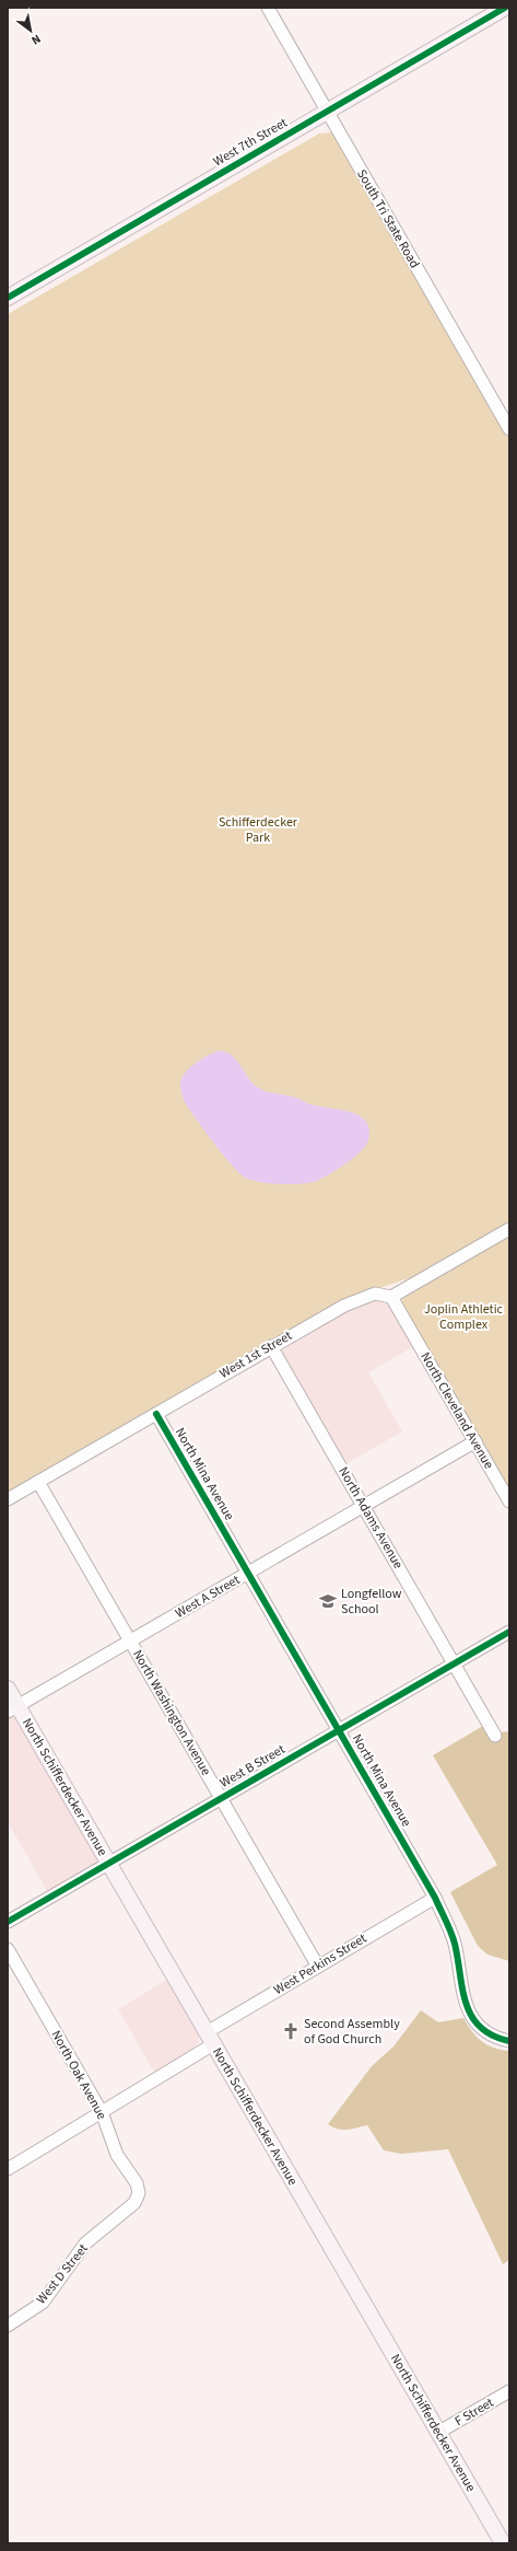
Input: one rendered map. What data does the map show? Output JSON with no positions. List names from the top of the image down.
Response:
{
  "streets": {
    "main road": ["West 7th Street", "North Schifferdecker Avenue"],
    "street": [
      "South Tri State Road",
      "West 1st Street",
      "North Cleveland Avenue",
      "North Mina Avenue",
      "North Adams Avenue",
      "West A Street",
      "North Washington Avenue",
      "West B Street",
      "West Perkins Street",
      "North Oak Avenue",
      "West D Street",
      "F Street"
    ]
  },
  "crossings": [
    ["West 7th Street", "South Tri State Road"],
    ["West 1st Street", "North Cleveland Avenue"],
    ["West 1st Street", "North Mina Avenue"],
    ["West 1st Street", "North Adams Avenue"],
    ["West 1st Street", "North Washington Avenue"],
    ["North Cleveland Avenue", "West A Street"],
    ["North Mina Avenue", "West A Street"],
    ["North Mina Avenue", "West B Street"],
    ["North Mina Avenue", "West Perkins Street"],
    ["North Adams Avenue", "West A Street"],
    ["North Adams Avenue", "West B Street"],
    ["West A Street", "North Washington Avenue"],
    ["West A Street", "North Schifferdecker Avenue"],
    ["North Washington Avenue", "West B Street"],
    ["North Washington Avenue", "West Perkins Street"],
    ["West B Street", "North Schifferdecker Avenue"],
    ["North Schifferdecker Avenue", "West Perkins Street"],
    ["North Schifferdecker Avenue", "F Street"],
    ["West Perkins Street", "North Oak Avenue"],
    ["North Oak Avenue", "West D Street"]
  ],
  "parks": ["Schifferdecker Park", "Joplin Athletic Complex"],
  "places": {
    "school or university": ["Longfellow School"],
    "church": ["Second Assembly of God Church"]
  },
  "north": "bottom right"
}
